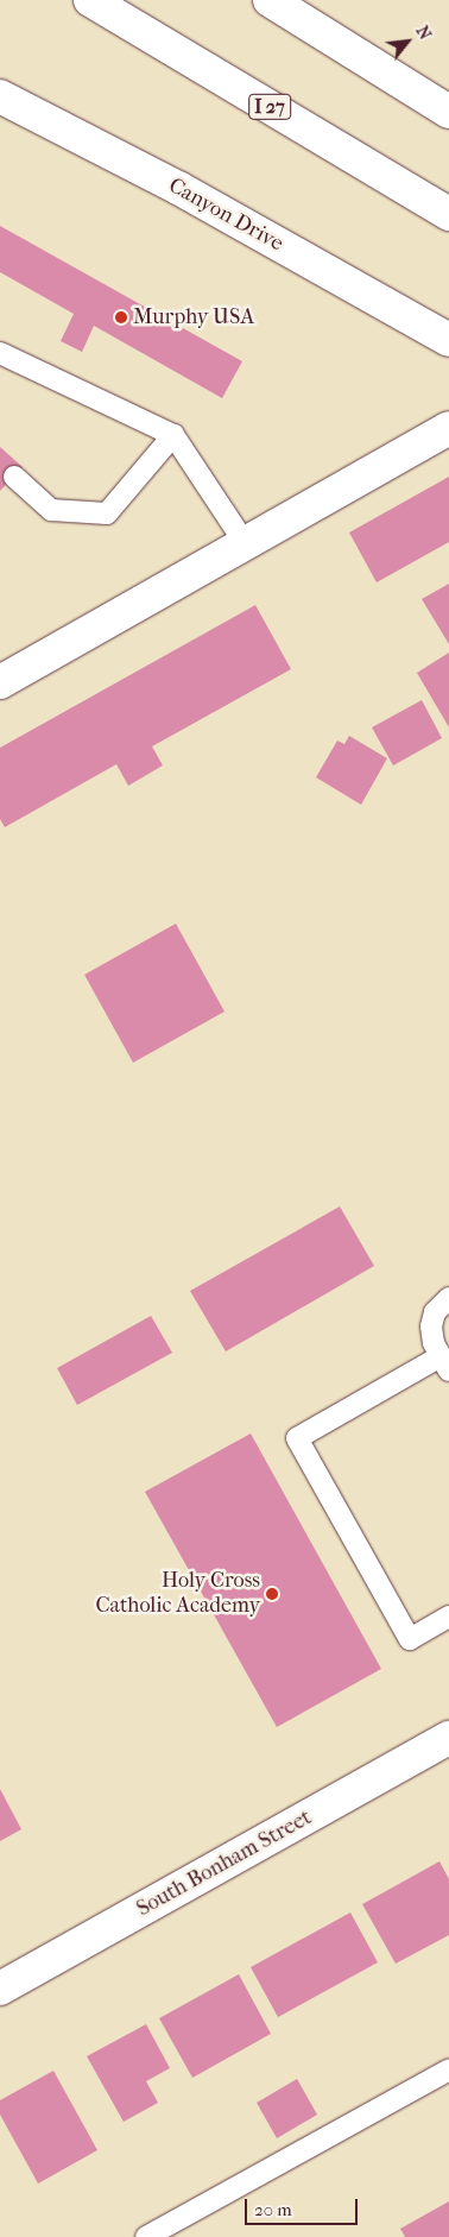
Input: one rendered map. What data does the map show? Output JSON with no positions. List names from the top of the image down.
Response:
{
  "streets": {
    "main road": ["I 27", "Canyon Drive", "South Bonham Street"]
  },
  "places": ["Murphy USA", "Holy Cross Catholic Academy"],
  "scale_bar": "20 m",
  "north": "top right"
}
